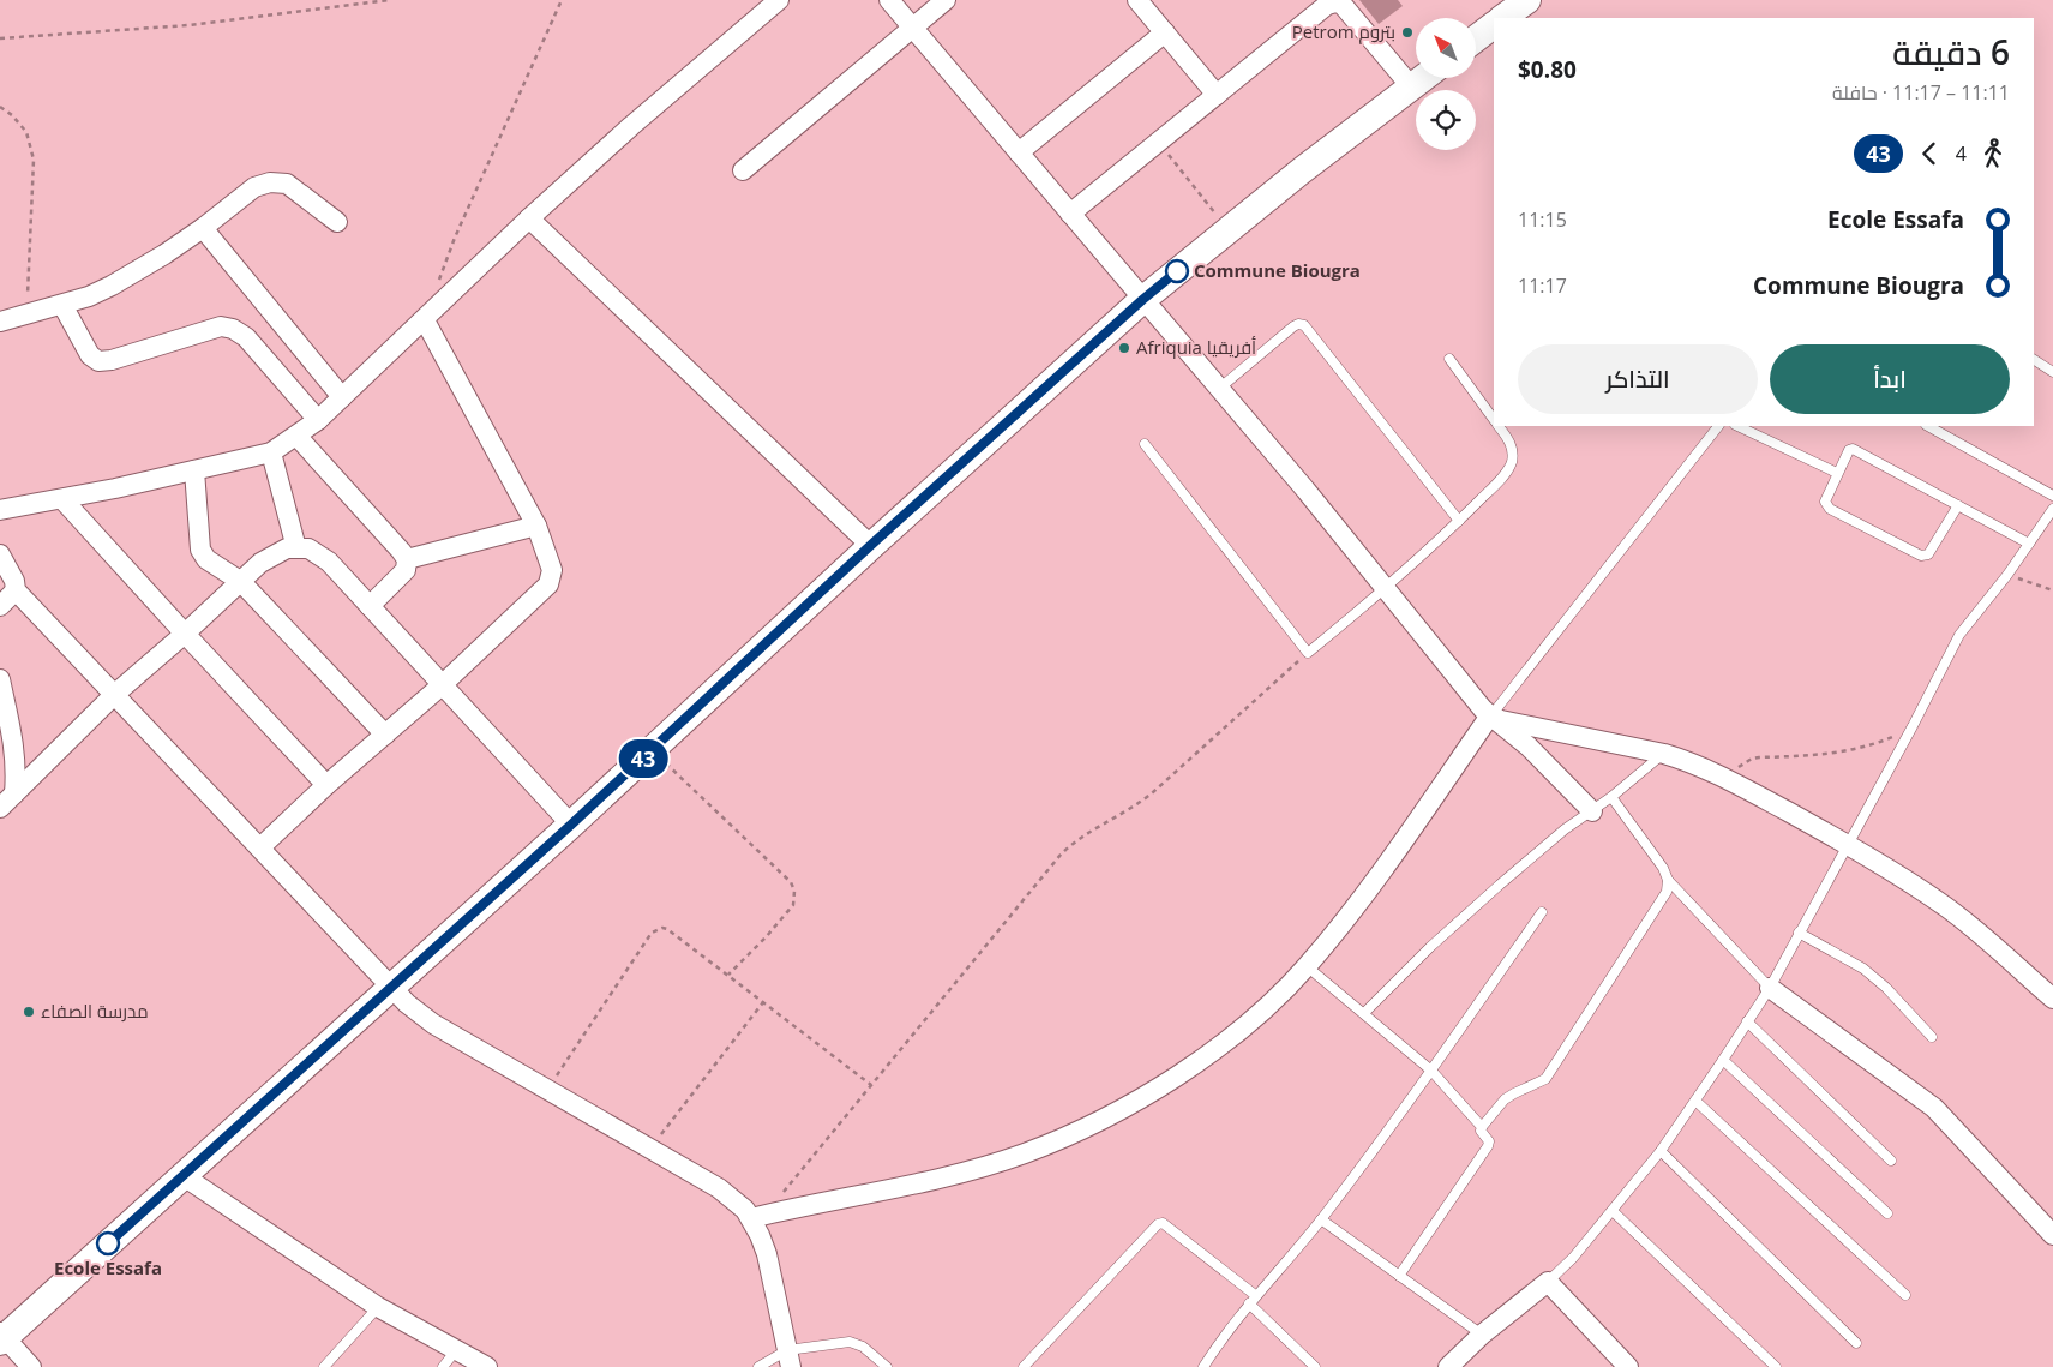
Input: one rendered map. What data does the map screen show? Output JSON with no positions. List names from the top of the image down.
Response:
{
  "places": [
    "Petrom بتروم",
    "Commune Biougra",
    "Afriquia أفريقيا",
    "مدرسة الصفاء",
    "Ecole Essafa"
  ],
  "lines": ["bus line 43"],
  "north": "top left",
  "page": {
    "on_map": "43",
    "heading": ["6 دقيقة", "11:11 – 11:17 · حافلة", "$0.80"],
    "legs": ["4", "43"],
    "list": [
      {
        "name": "Ecole Essafa",
        "value": "11:15"
      },
      {
        "name": "Commune Biougra",
        "value": "11:17"
      }
    ],
    "buttons": ["ابدأ", "التذاكر"]
  }
}
